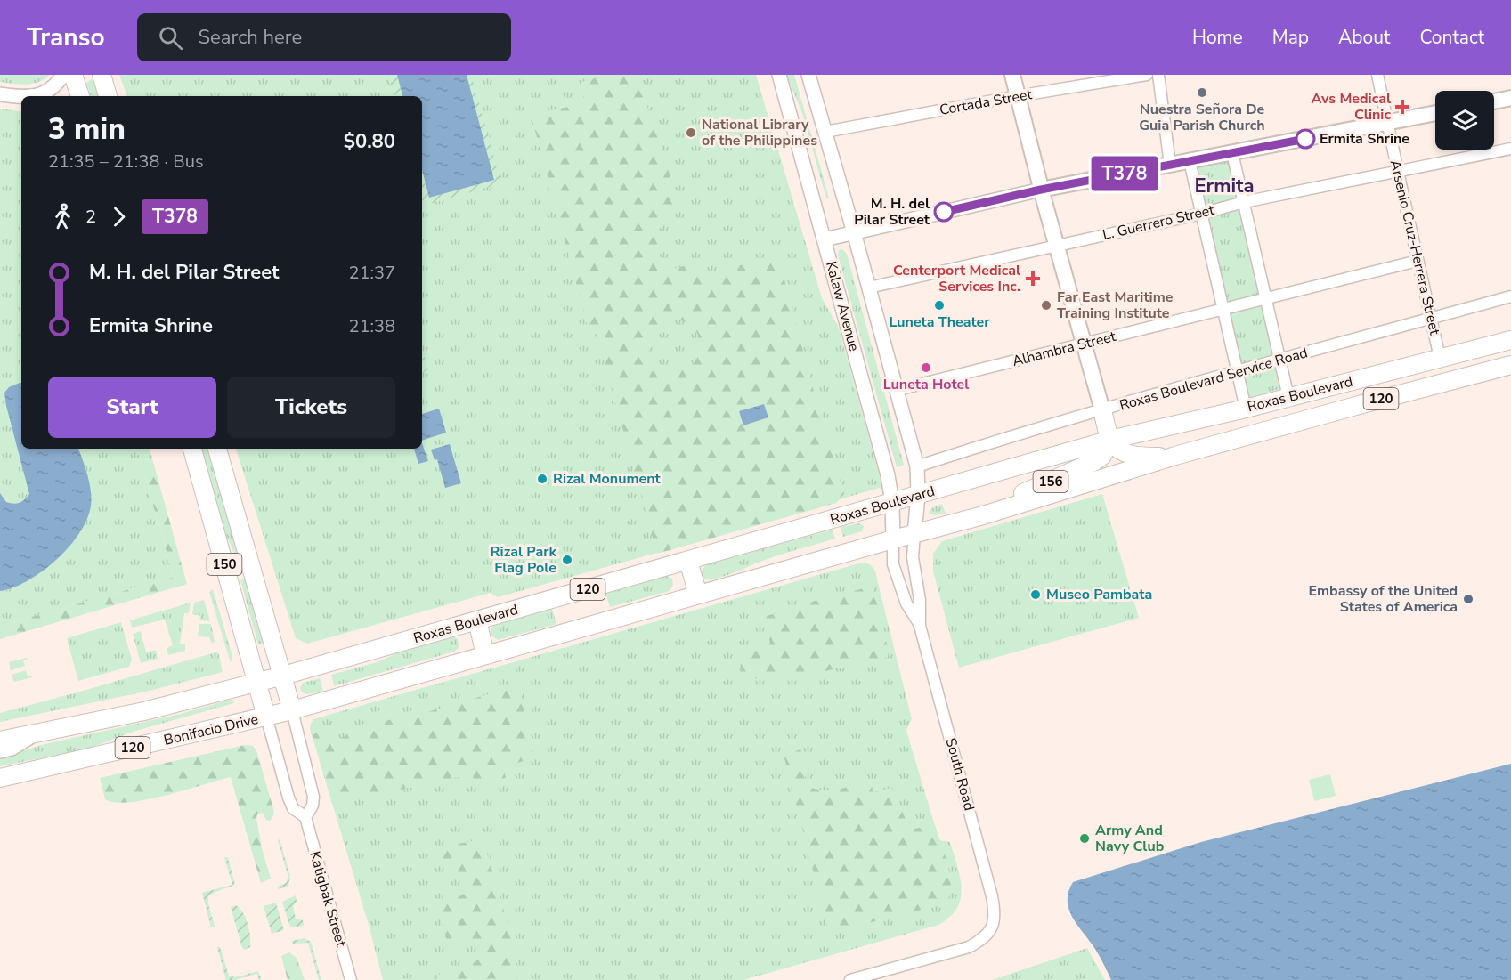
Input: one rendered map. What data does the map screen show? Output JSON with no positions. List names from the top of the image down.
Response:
{
  "streets": {
    "main road": [
      "Roxas Boulevard",
      "120",
      "156",
      "150",
      "Bonifacio Drive"
    ],
    "street": [
      "Cortada Street",
      "L. Guerrero Street",
      "Arsenio Cruz-Herrera Street",
      "Kalaw Avenue",
      "Alhambra Street",
      "Roxas Boulevard Service Road",
      "South Road",
      "Katigbak Street"
    ]
  },
  "crossings": [
    ["L. Guerrero Street", "Arsenio Cruz-Herrera Street"],
    ["Arsenio Cruz-Herrera Street", "Alhambra Street"],
    ["Arsenio Cruz-Herrera Street", "Roxas Boulevard Service Road"],
    ["Arsenio Cruz-Herrera Street", "Roxas Boulevard"],
    ["Kalaw Avenue", "Roxas Boulevard"],
    ["Kalaw Avenue", "South Road"],
    ["Roxas Boulevard", "120"],
    ["Roxas Boulevard", "156"],
    ["Roxas Boulevard", "150"],
    ["Roxas Boulevard", "Bonifacio Drive"],
    ["Roxas Boulevard", "South Road"],
    ["Roxas Boulevard", "Katigbak Street"],
    ["120", "150"],
    ["150", "Bonifacio Drive"],
    ["150", "Katigbak Street"],
    ["Bonifacio Drive", "Katigbak Street"]
  ],
  "districts": ["Ermita"],
  "places": {
    "other": [
      "Nuestra Señora De Guia Parish Church",
      "National Library of the Philippines",
      "Ermita Shrine",
      "M. H. del Pilar Street",
      "Luneta Theater",
      "Far East Maritime Training Institute",
      "Luneta Hotel",
      "Rizal Monument",
      "Rizal Park Flag Pole",
      "Museo Pambata",
      "Embassy of the United States of America",
      "Army And Navy Club"
    ],
    "health": ["Avs Medical Clinic", "Centerport Medical Services Inc."]
  },
  "lines": ["bus line T378"],
  "page": {
    "header": "Transo",
    "search": "Search here",
    "nav": [
      "Home",
      "Map",
      "About",
      "Contact"
    ],
    "on_map": "T378",
    "heading": ["3 min", "21:35 – 21:38 · Bus", "$0.80"],
    "legs": ["2", "T378"],
    "list": [
      {
        "name": "M. H. del Pilar Street",
        "value": "21:37"
      },
      {
        "name": "Ermita Shrine",
        "value": "21:38"
      }
    ],
    "buttons": ["Start", "Tickets"]
  }
}
